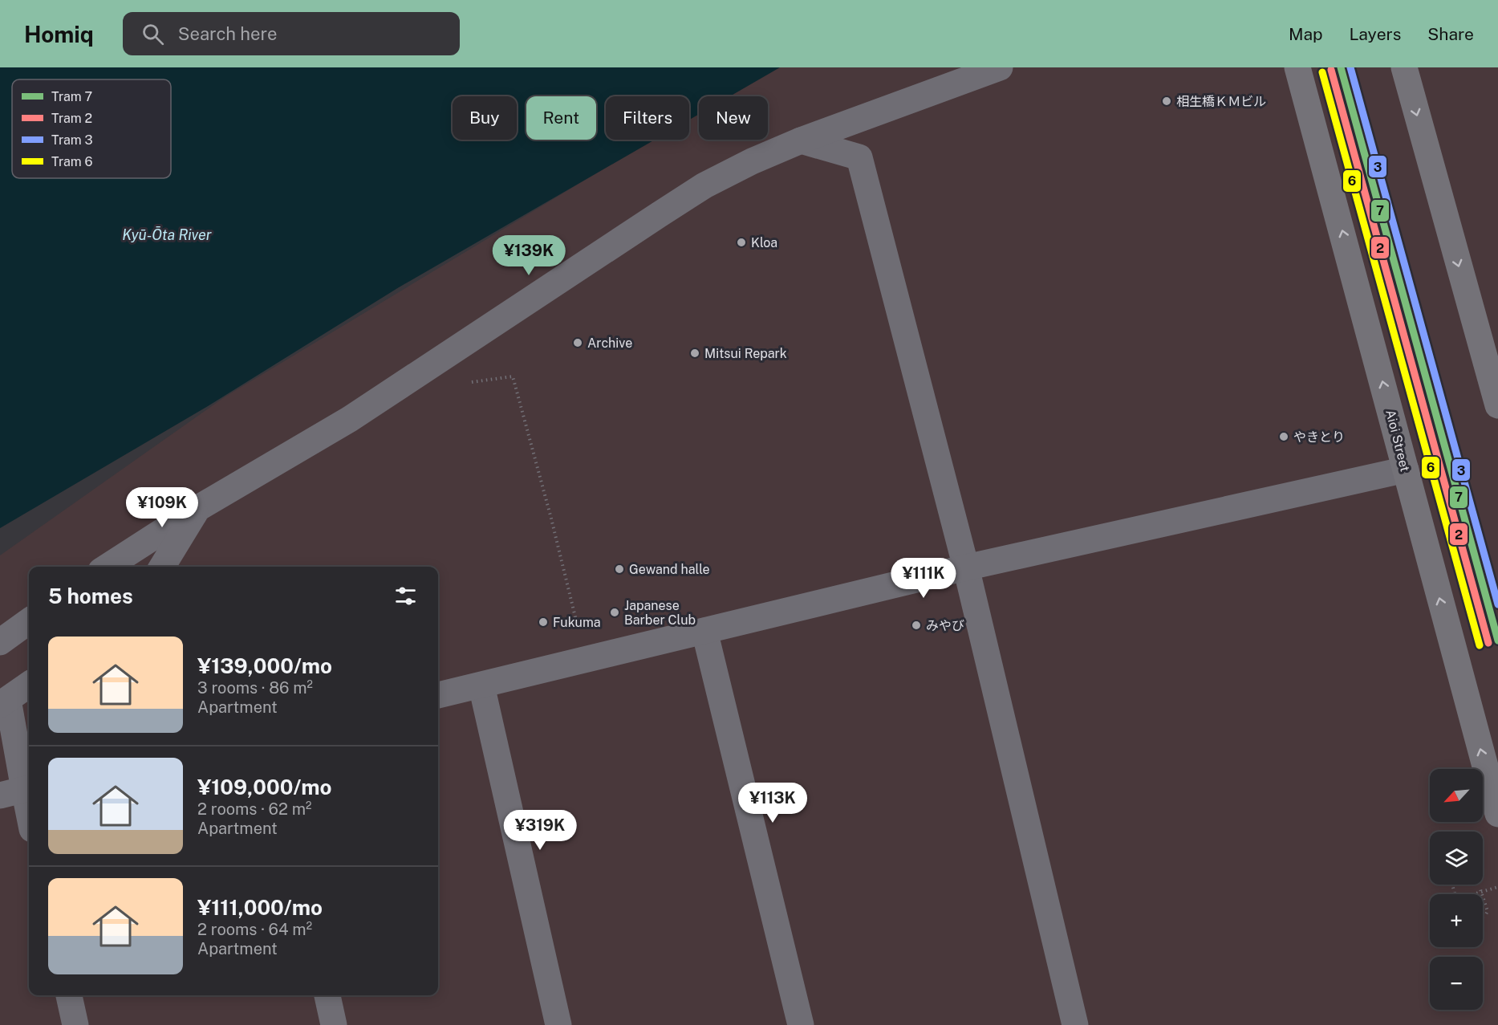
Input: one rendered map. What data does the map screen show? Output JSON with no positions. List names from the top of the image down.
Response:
{
  "streets": {
    "highway": ["Aioi Street"]
  },
  "water": ["Kyū-Ōta River"],
  "places": [
    "相生橋ＫＭビル",
    "Kloa",
    "Archive",
    "Mitsui Repark",
    "やきとり",
    "Gewand halle",
    "Japanese Barber Club",
    "Fukuma",
    "みやび"
  ],
  "lines": [
    "tram line 7",
    "tram line 3",
    "tram line 2",
    "tram line 6"
  ],
  "legend": [
    "Tram 7",
    "Tram 2",
    "Tram 3",
    "Tram 6"
  ],
  "north": "bottom left",
  "page": {
    "header": "Homiq",
    "search": "Search here",
    "nav": ["Map", "Layers", "Share"],
    "chip": [
      "Buy",
      "Rent",
      "Filters",
      "New"
    ],
    "price": [
      "¥139K",
      "¥109K",
      "¥111K",
      "¥113K",
      "¥319K"
    ],
    "heading": "5 homes",
    "list": [
      {
        "name": "¥139,000/mo",
        "note": "3 rooms · 86 m² · Apartment"
      },
      {
        "name": "¥109,000/mo",
        "note": "2 rooms · 62 m² · Apartment"
      },
      {
        "name": "¥111,000/mo",
        "note": "2 rooms · 64 m² · Apartment"
      }
    ],
    "map_buttons": ["+", "−"]
  }
}
